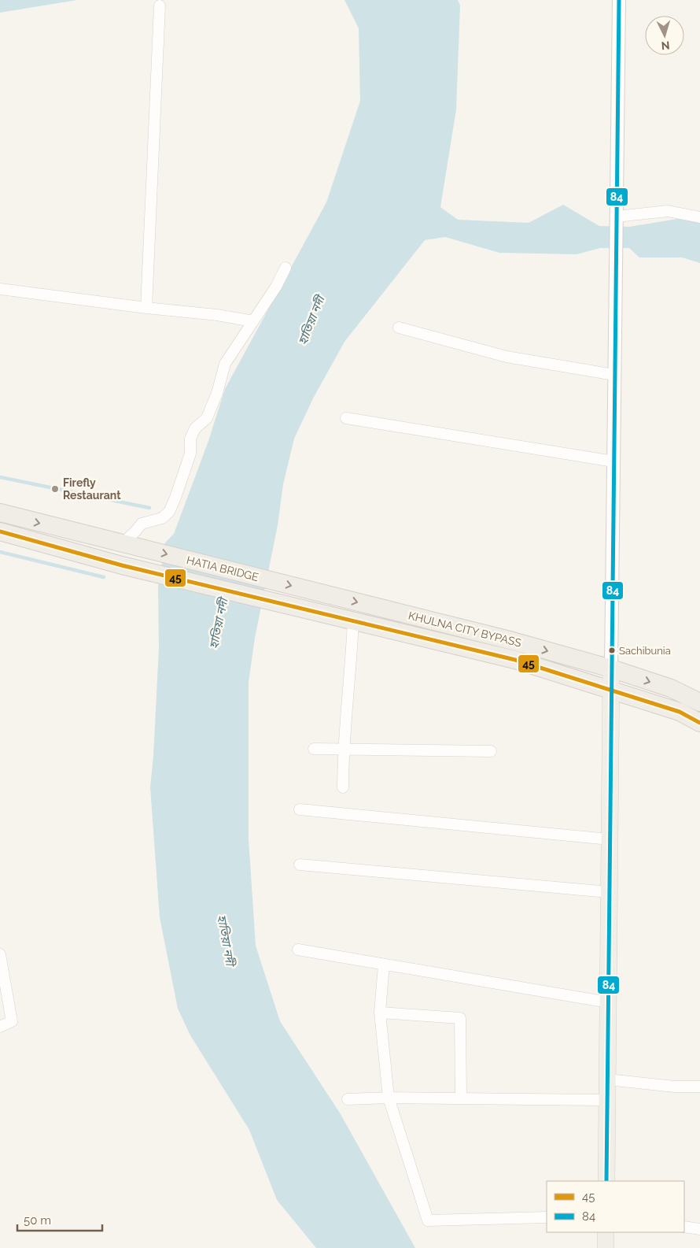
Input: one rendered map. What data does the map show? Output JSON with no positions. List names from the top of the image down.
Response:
{
  "streets": {
    "highway": ["HATIA BRIDGE", "KHULNA CITY BYPASS"]
  },
  "crossings": [
    ["HATIA BRIDGE", "KHULNA CITY BYPASS"]
  ],
  "water": ["হাতিয়া নদী"],
  "places": ["Firefly Restaurant", "Sachibunia"],
  "lines": ["transit line 84", "transit line 45"],
  "legend": ["45", "84"],
  "scale_bar": "50 m",
  "north": "bottom"
}
